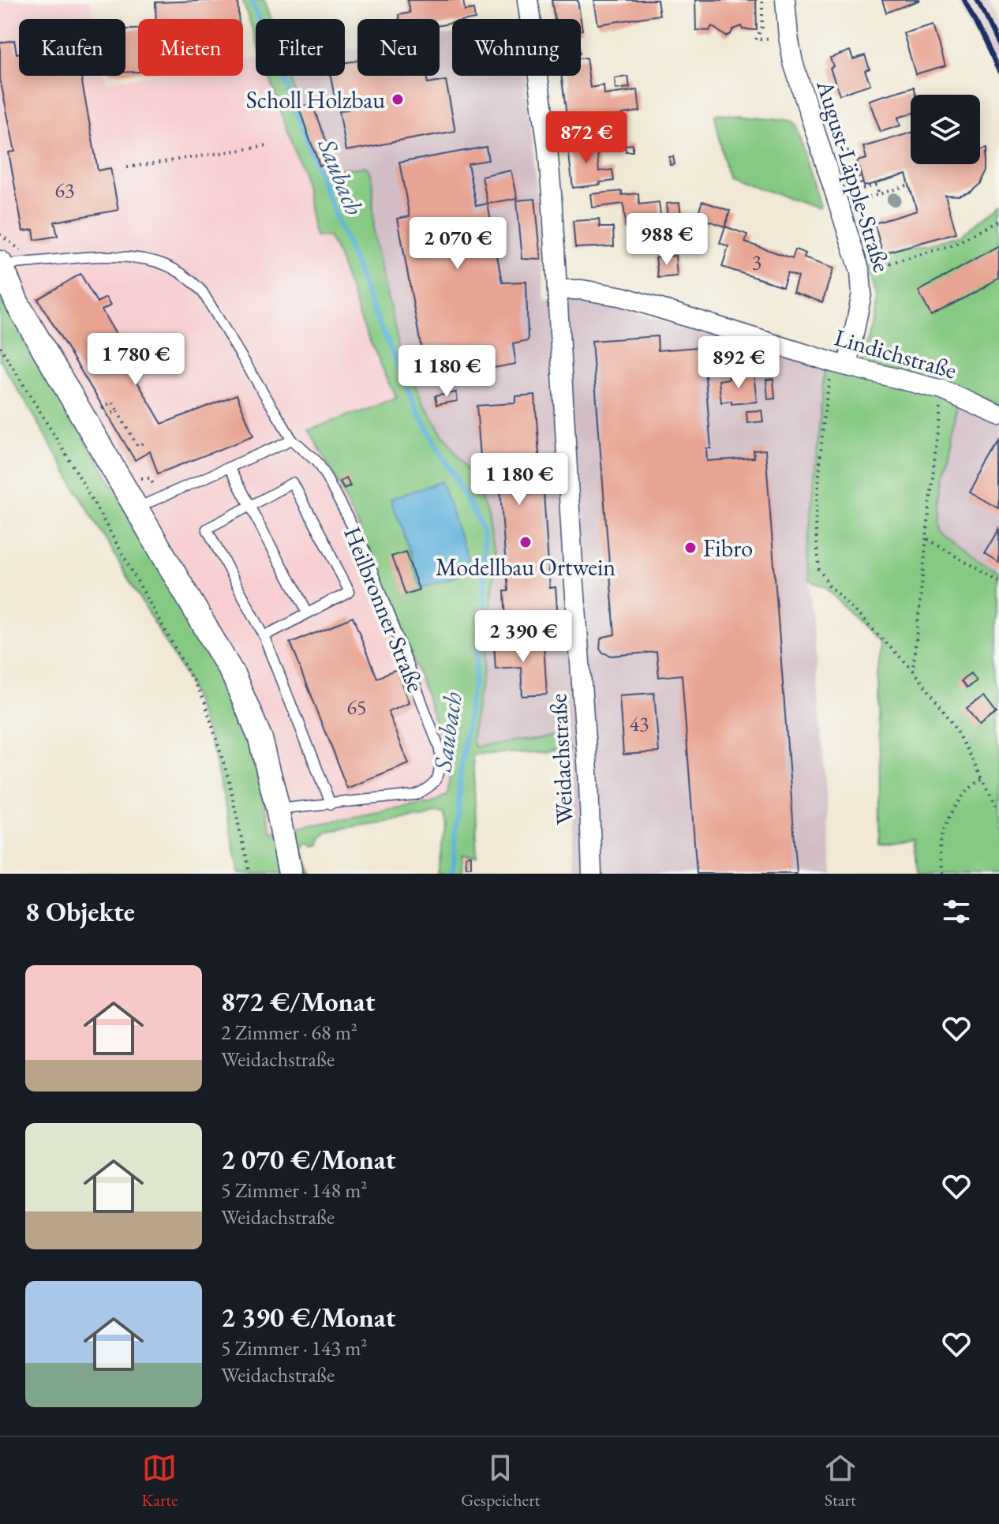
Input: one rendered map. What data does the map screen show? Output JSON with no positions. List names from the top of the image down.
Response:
{
  "streets": {
    "street": [
      "August-Läpple-Straße",
      "Lindichstraße",
      "Heilbronner Straße",
      "Weidachstraße"
    ]
  },
  "crossings": [
    ["August-Läpple-Straße", "Lindichstraße"],
    ["Lindichstraße", "Weidachstraße"]
  ],
  "water": ["Saubach"],
  "places": ["Scholl Holzbau", "Modellbau Ortwein", "Fibro"],
  "house_numbers": [
    "63",
    "3",
    "65",
    "43"
  ],
  "page": {
    "chip": [
      "Kaufen",
      "Mieten",
      "Filter",
      "Neu",
      "Wohnung"
    ],
    "price": [
      "872 €",
      "988 €",
      "2 070 €",
      "1 780 €",
      "892 €",
      "1 180 €",
      "1 180 €",
      "2 390 €"
    ],
    "heading": "8 Objekte",
    "list": [
      {
        "name": "872 €/Monat",
        "note": "2 Zimmer · 68 m² · Weidachstraße"
      },
      {
        "name": "2 070 €/Monat",
        "note": "5 Zimmer · 148 m² · Weidachstraße"
      },
      {
        "name": "2 390 €/Monat",
        "note": "5 Zimmer · 143 m² · Weidachstraße"
      }
    ],
    "tabs": ["Karte", "Gespeichert", "Start"]
  }
}
